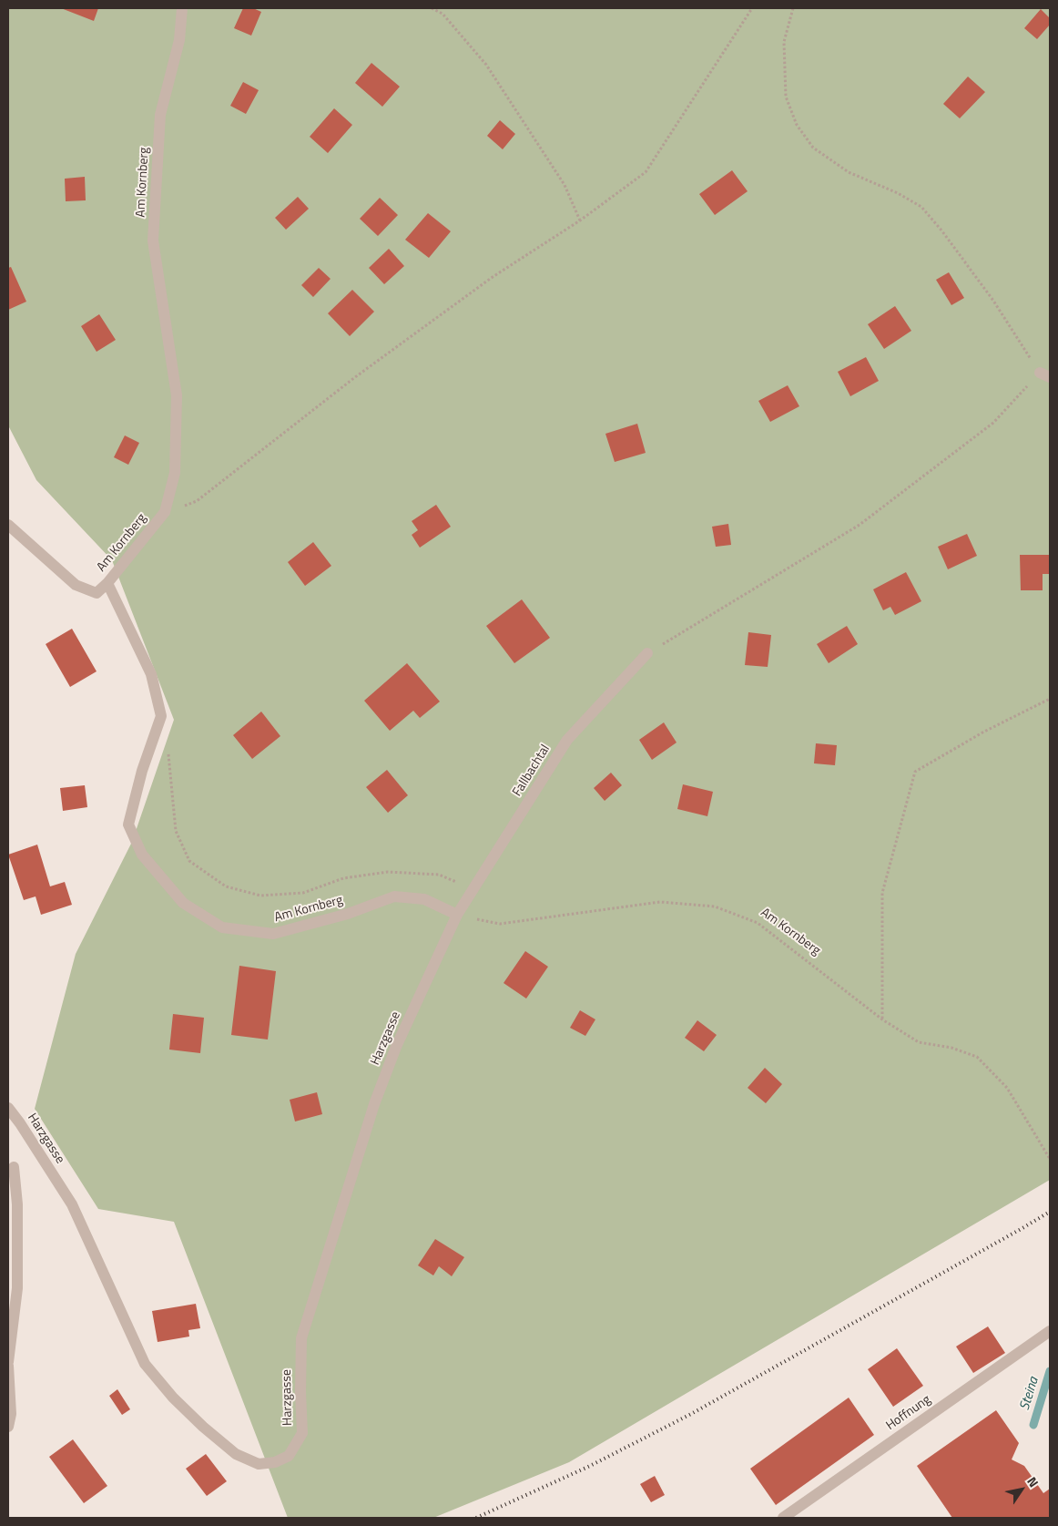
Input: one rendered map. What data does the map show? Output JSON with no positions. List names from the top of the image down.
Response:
{
  "streets": {
    "street": [
      "Am Kornberg",
      "Fallbachtal",
      "Harzgasse",
      "Hoffnung"
    ]
  },
  "crossings": [
    ["Am Kornberg", "Fallbachtal"],
    ["Am Kornberg", "Harzgasse"],
    ["Fallbachtal", "Harzgasse"]
  ],
  "water": ["Steina"],
  "north": "top right"
}
